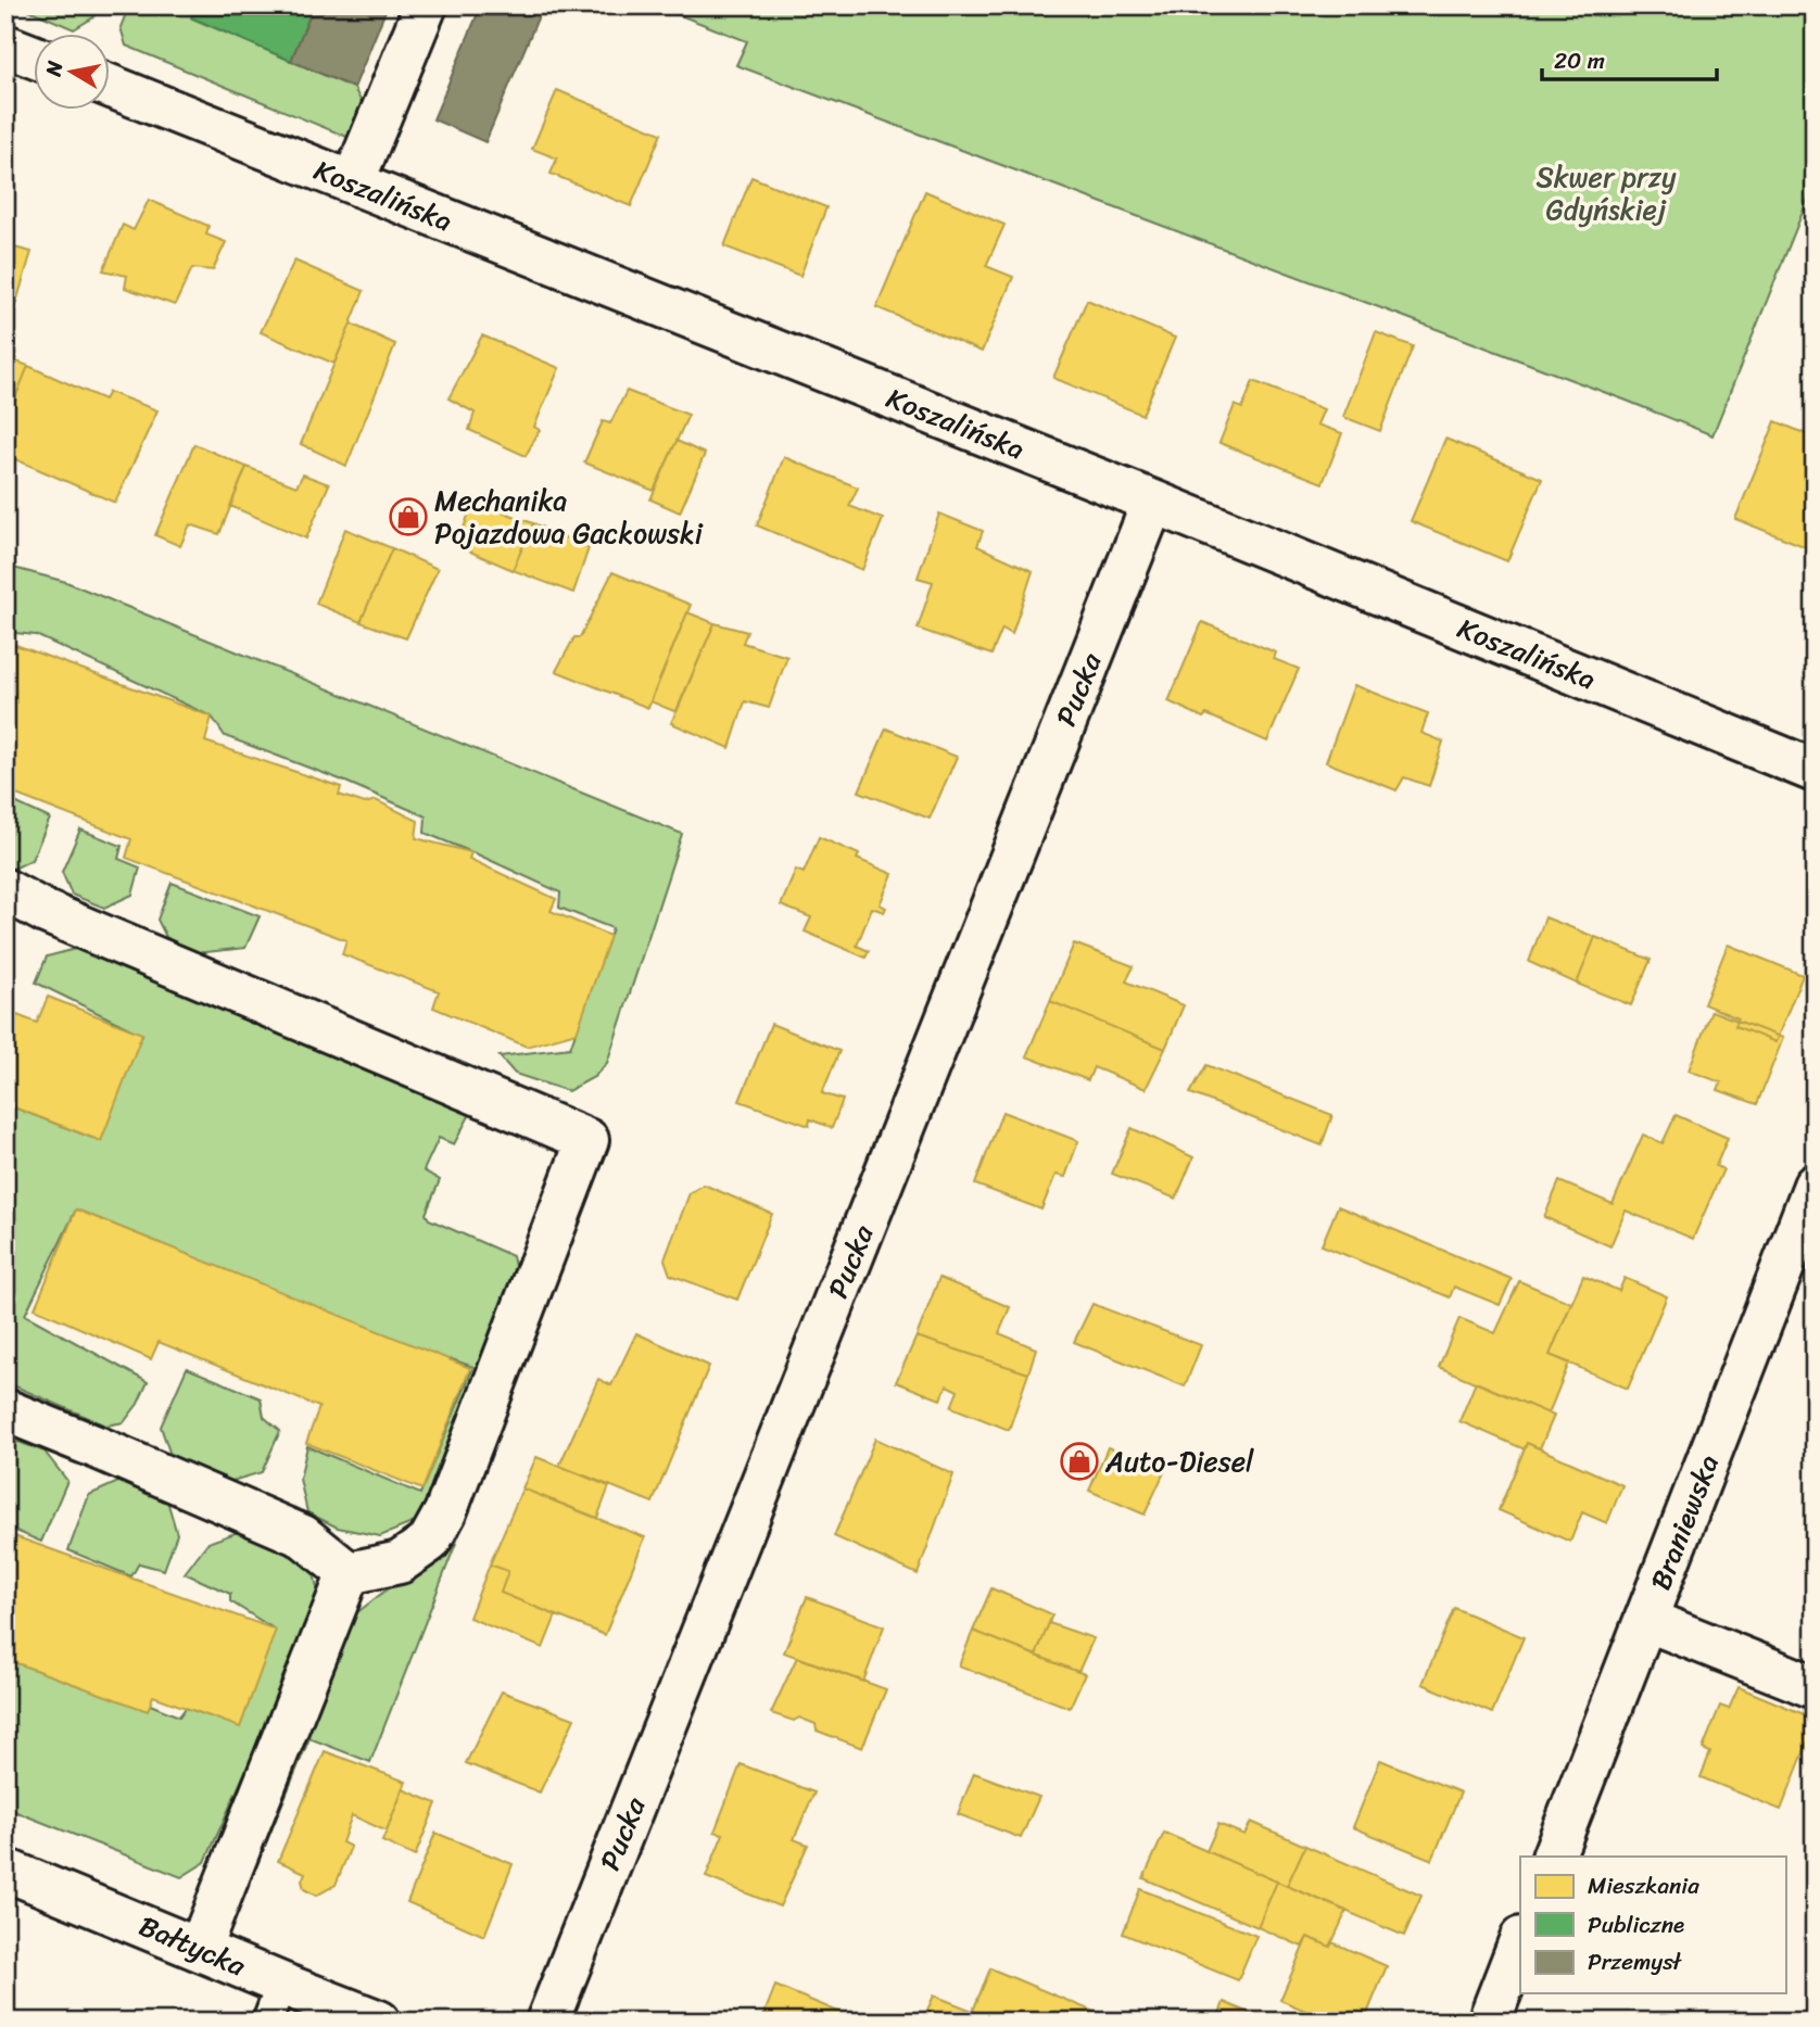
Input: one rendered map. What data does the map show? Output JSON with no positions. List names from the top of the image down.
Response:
{
  "streets": {
    "street": [
      "Koszalińska",
      "Pucka",
      "Braniewska",
      "Bałtycka"
    ]
  },
  "crossings": [
    ["Koszalińska", "Pucka"]
  ],
  "parks": ["Skwer przy Gdyńskiej"],
  "places": {
    "shop": ["Mechanika Pojazdowa Gackowski", "Auto-Diesel"]
  },
  "legend": ["Mieszkania", "Publiczne", "Przemysł"],
  "scale_bar": "20 m",
  "north": "left"
}
